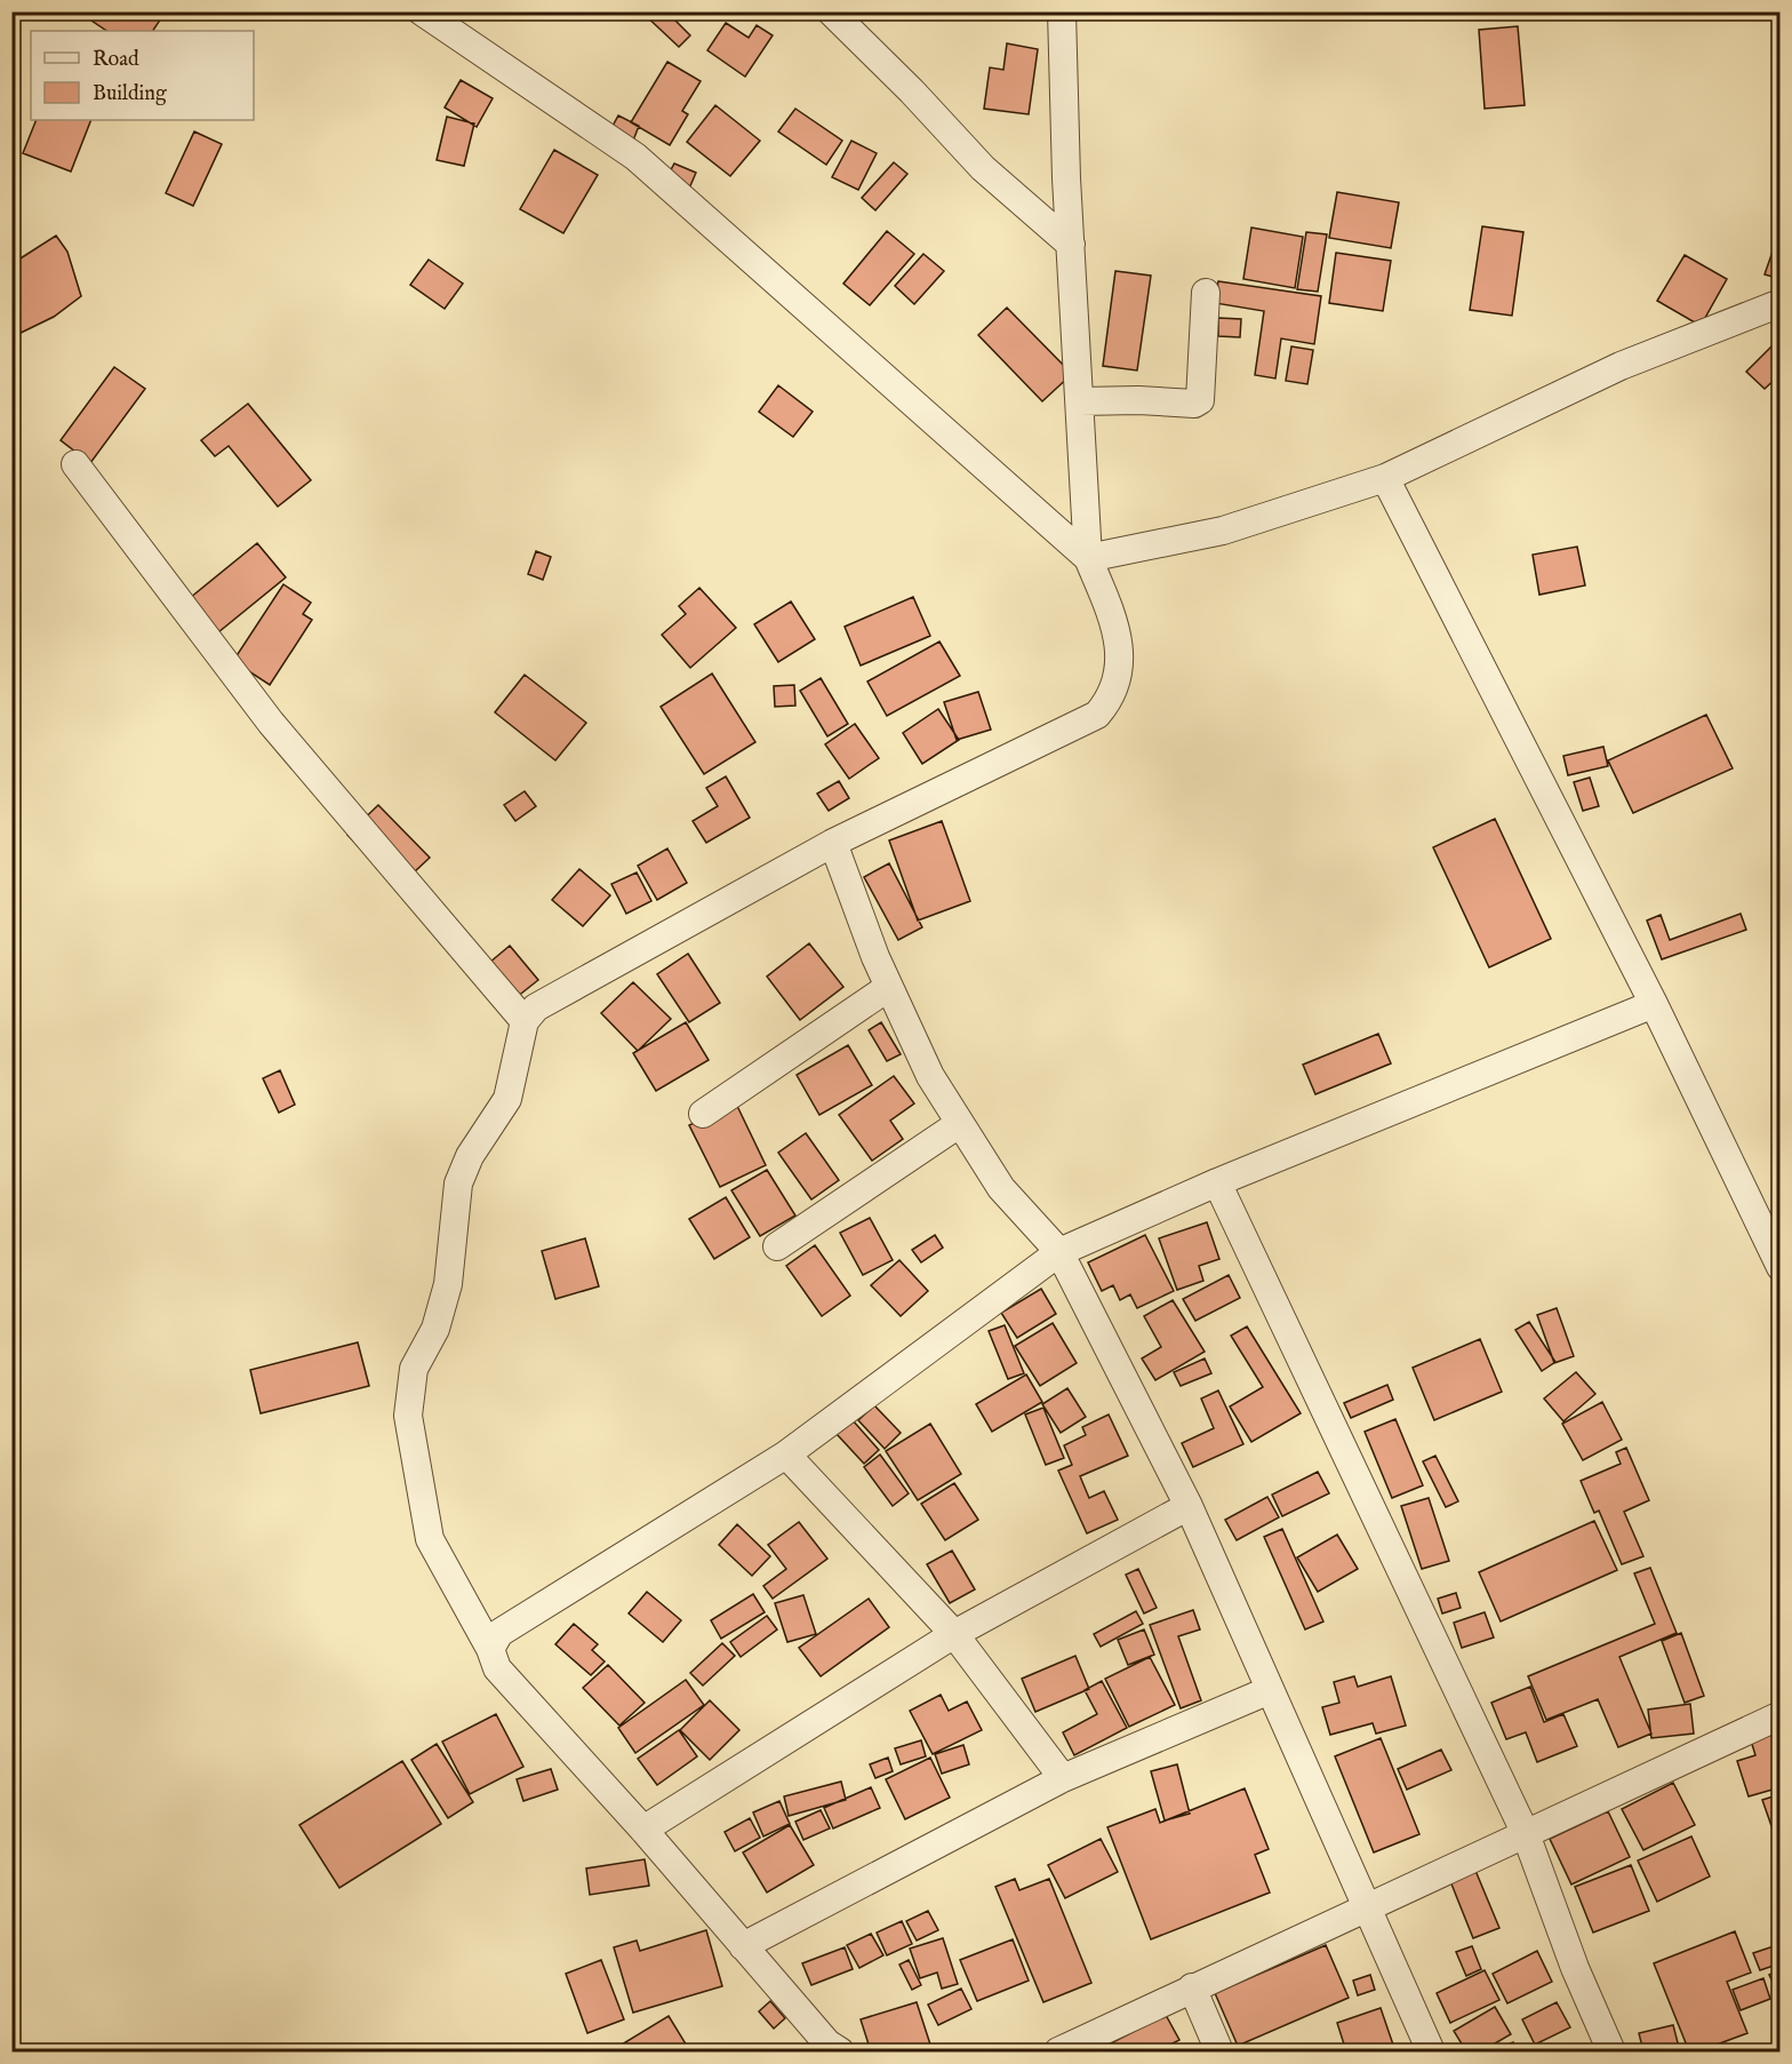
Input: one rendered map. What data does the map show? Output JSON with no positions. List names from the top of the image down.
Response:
{
  "legend": ["Road", "Building"]
}
